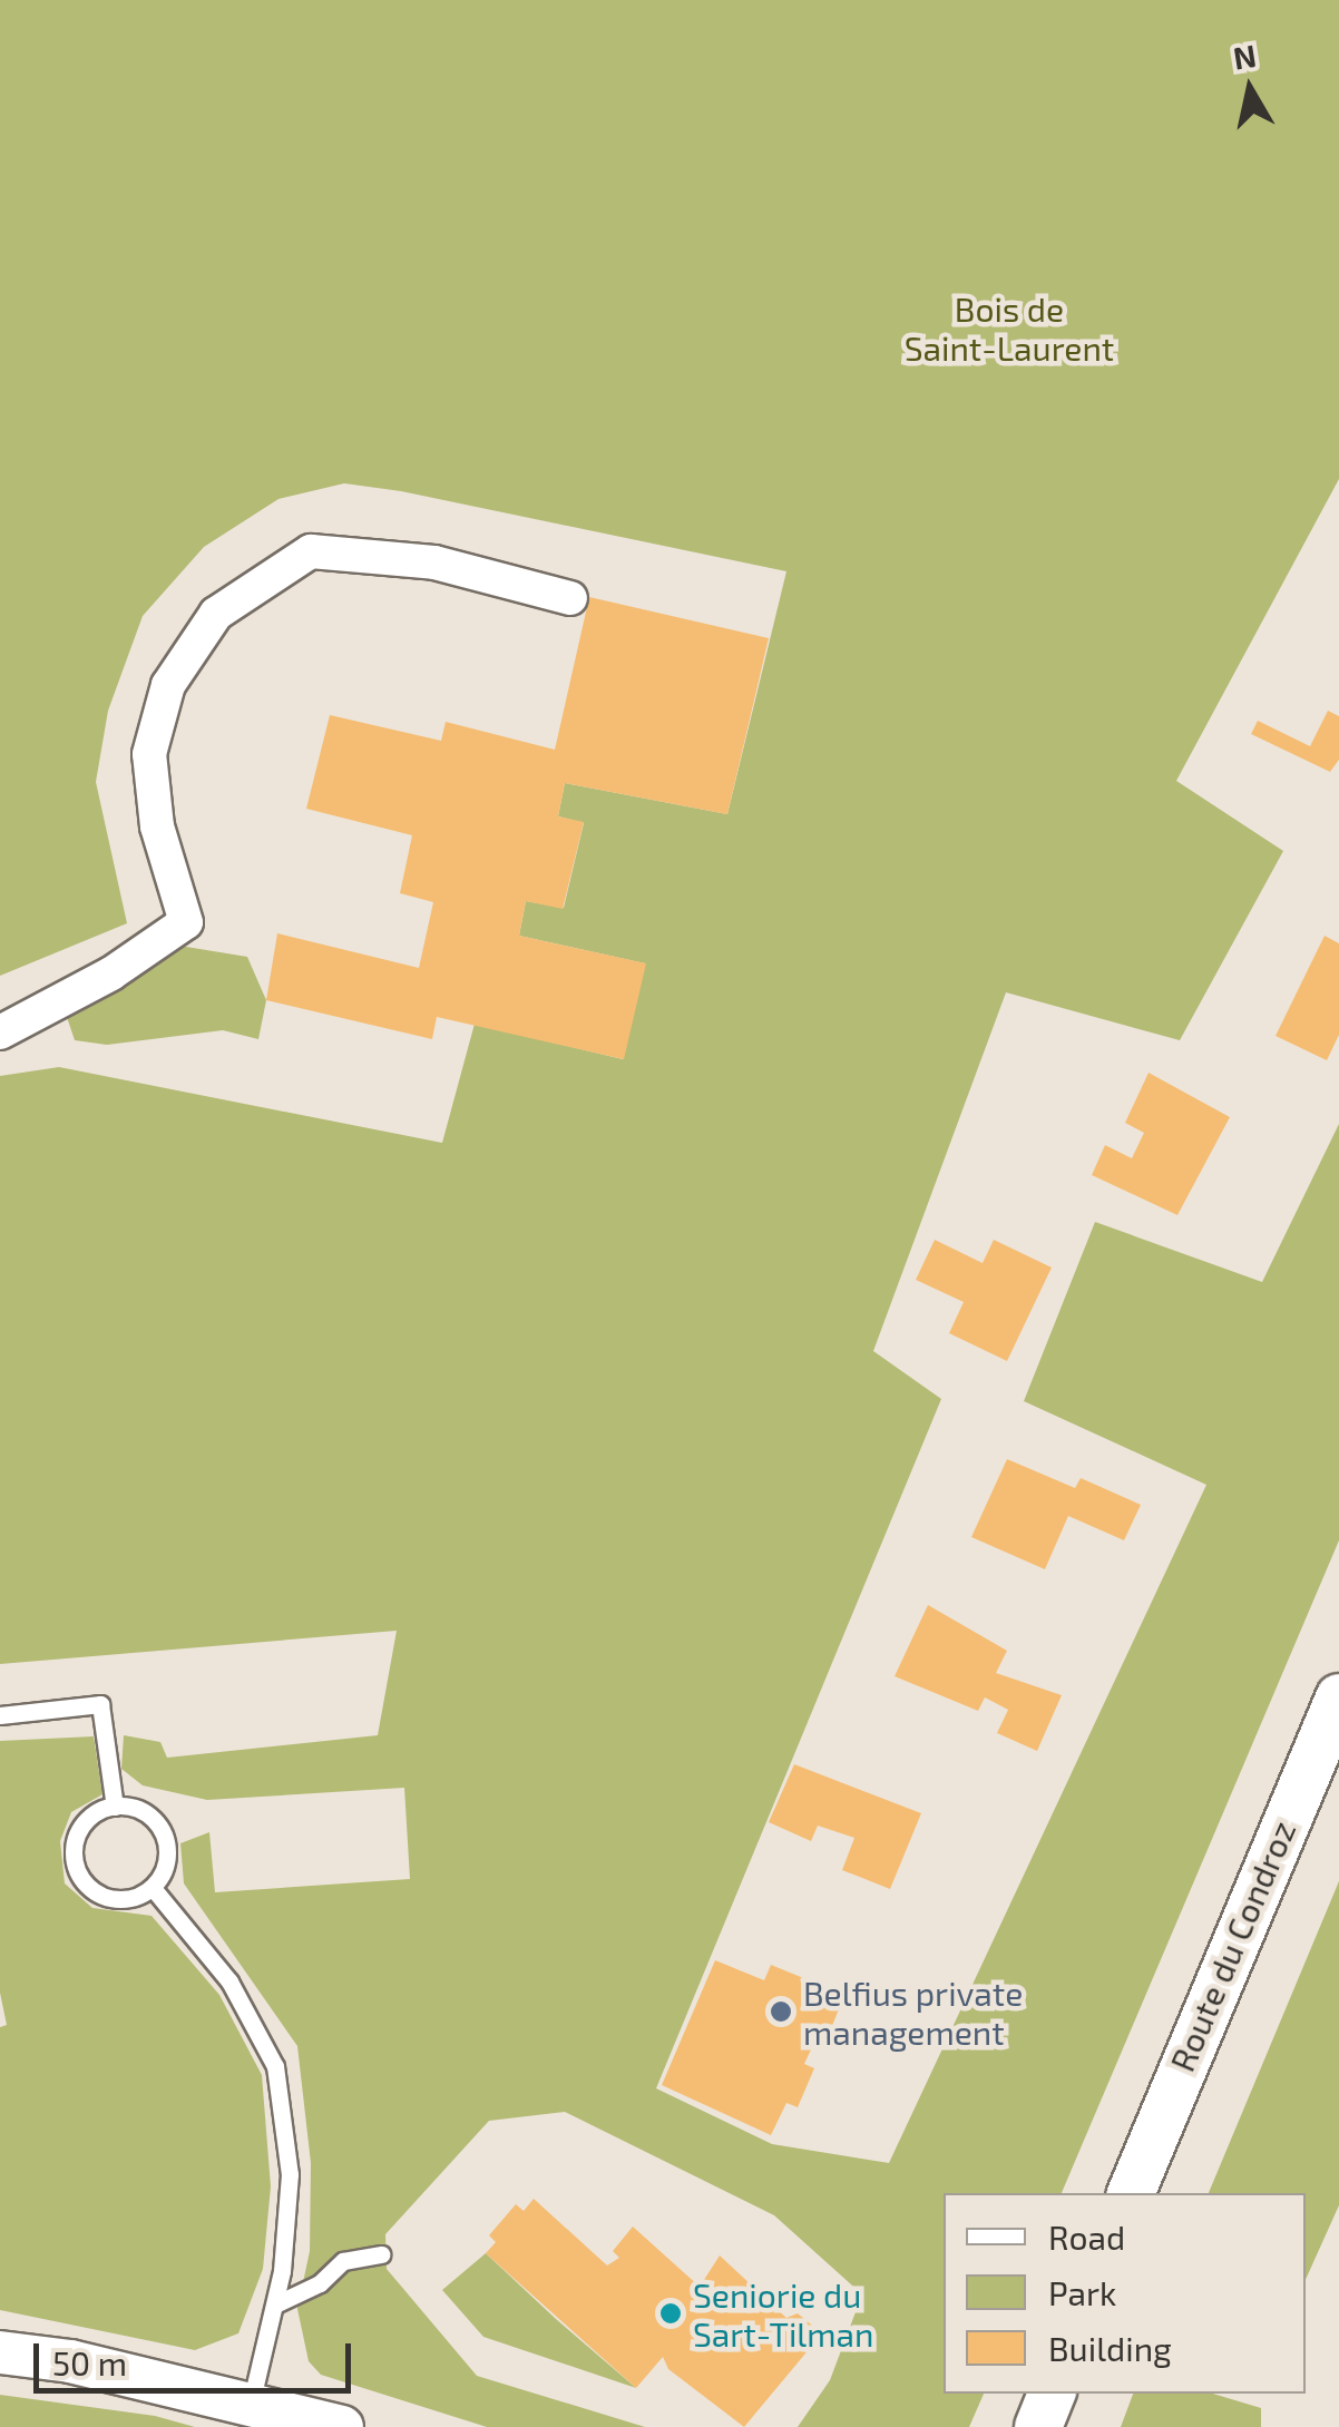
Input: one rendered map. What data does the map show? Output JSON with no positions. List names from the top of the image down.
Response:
{
  "streets": {
    "main road": ["Route du Condroz"]
  },
  "parks": ["Bois de Saint-Laurent"],
  "places": ["Belfius private management", "Seniorie du Sart-Tilman"],
  "legend": ["Road", "Park", "Building"],
  "scale_bar": "50 m",
  "north": "top"
}
